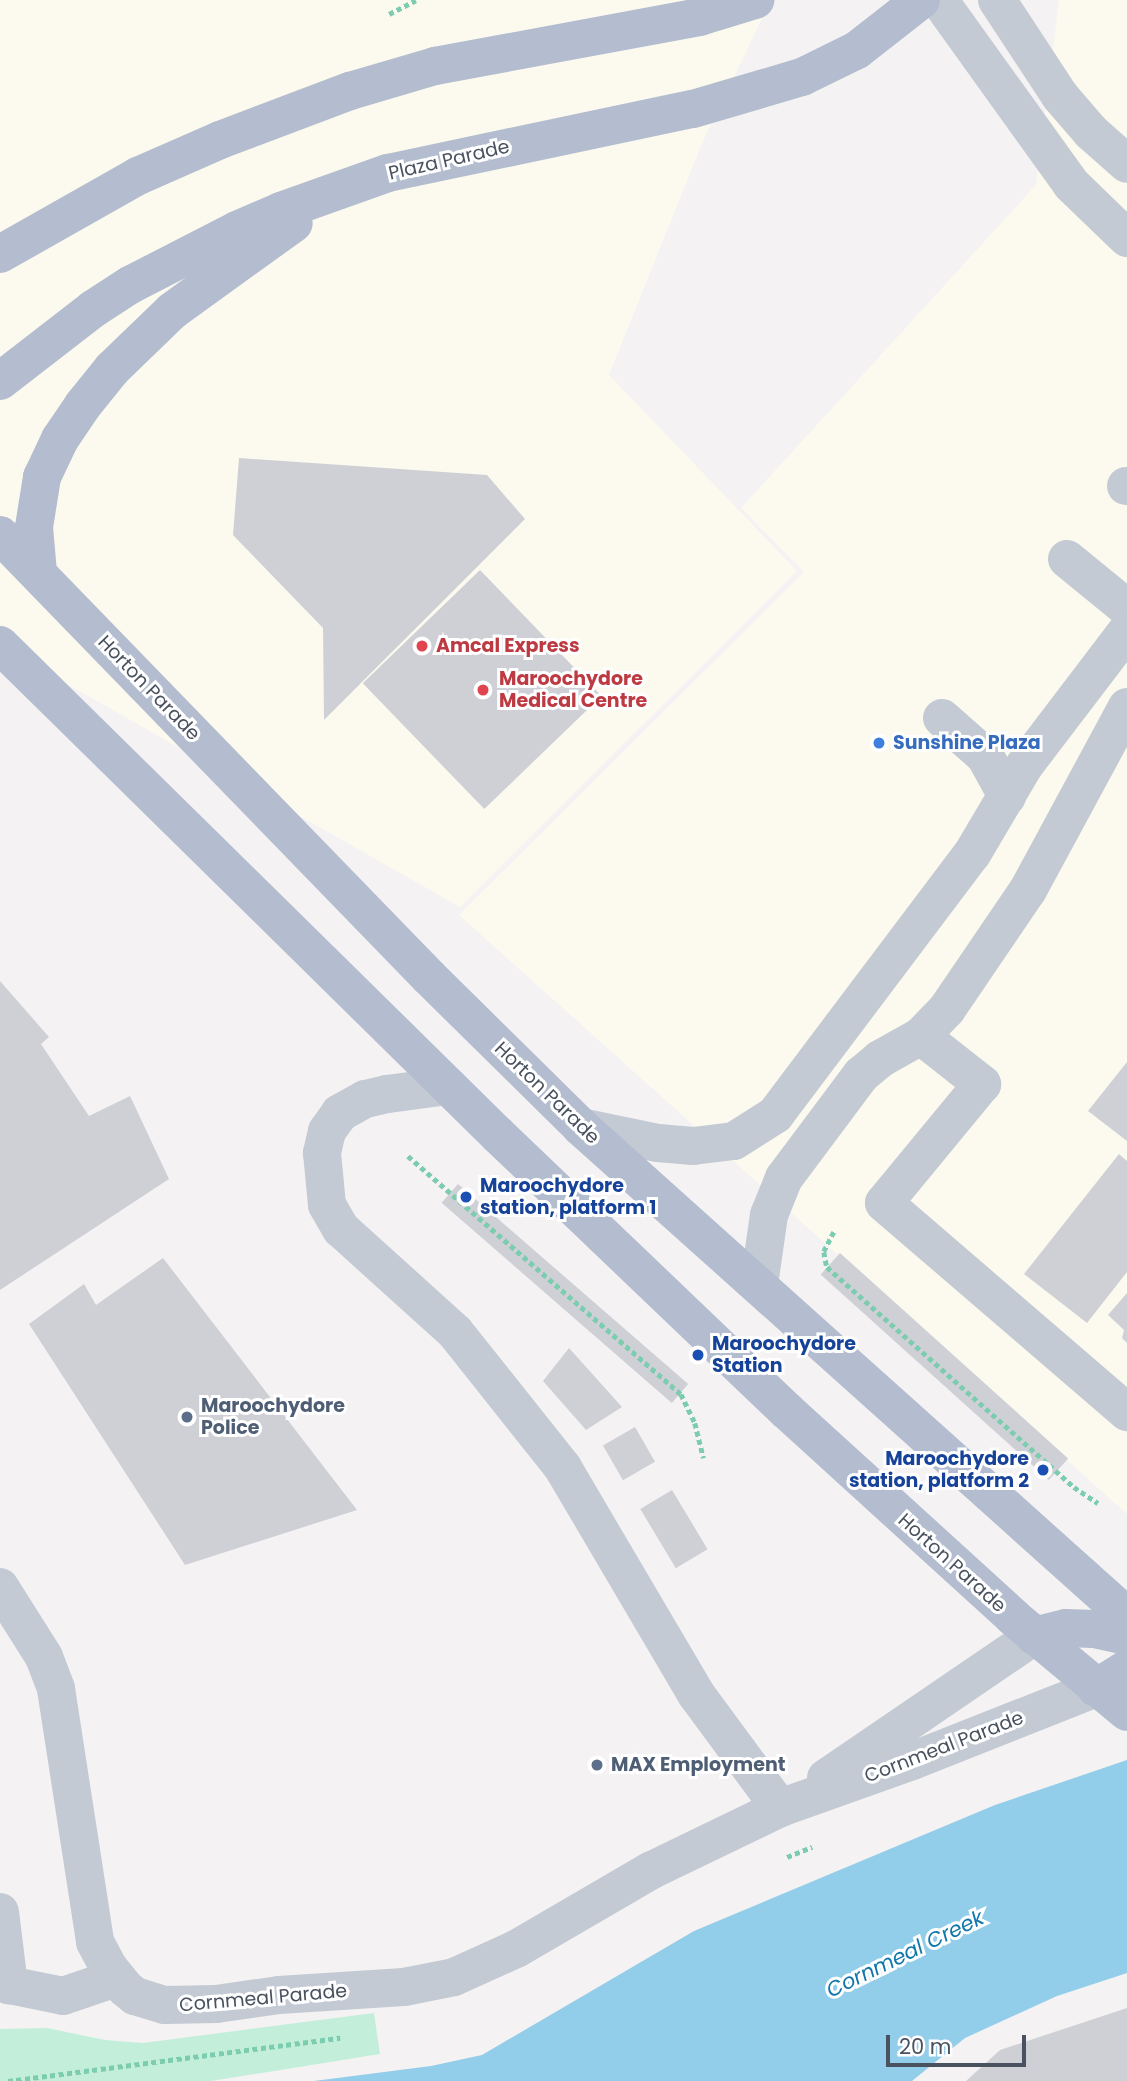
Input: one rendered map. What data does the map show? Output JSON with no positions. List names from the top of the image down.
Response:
{
  "streets": {
    "main road": ["Plaza Parade", "Horton Parade"],
    "street": ["Cornmeal Parade"]
  },
  "crossings": [
    ["Horton Parade", "Cornmeal Parade"]
  ],
  "water": ["Cornmeal Creek"],
  "places": [
    "Amcal Express",
    "Maroochydore Medical Centre",
    "Sunshine Plaza",
    "Maroochydore station, platform 1",
    "Maroochydore Station",
    "Maroochydore Police",
    "Maroochydore station, platform 2",
    "MAX Employment"
  ],
  "scale_bar": "20 m"
}
